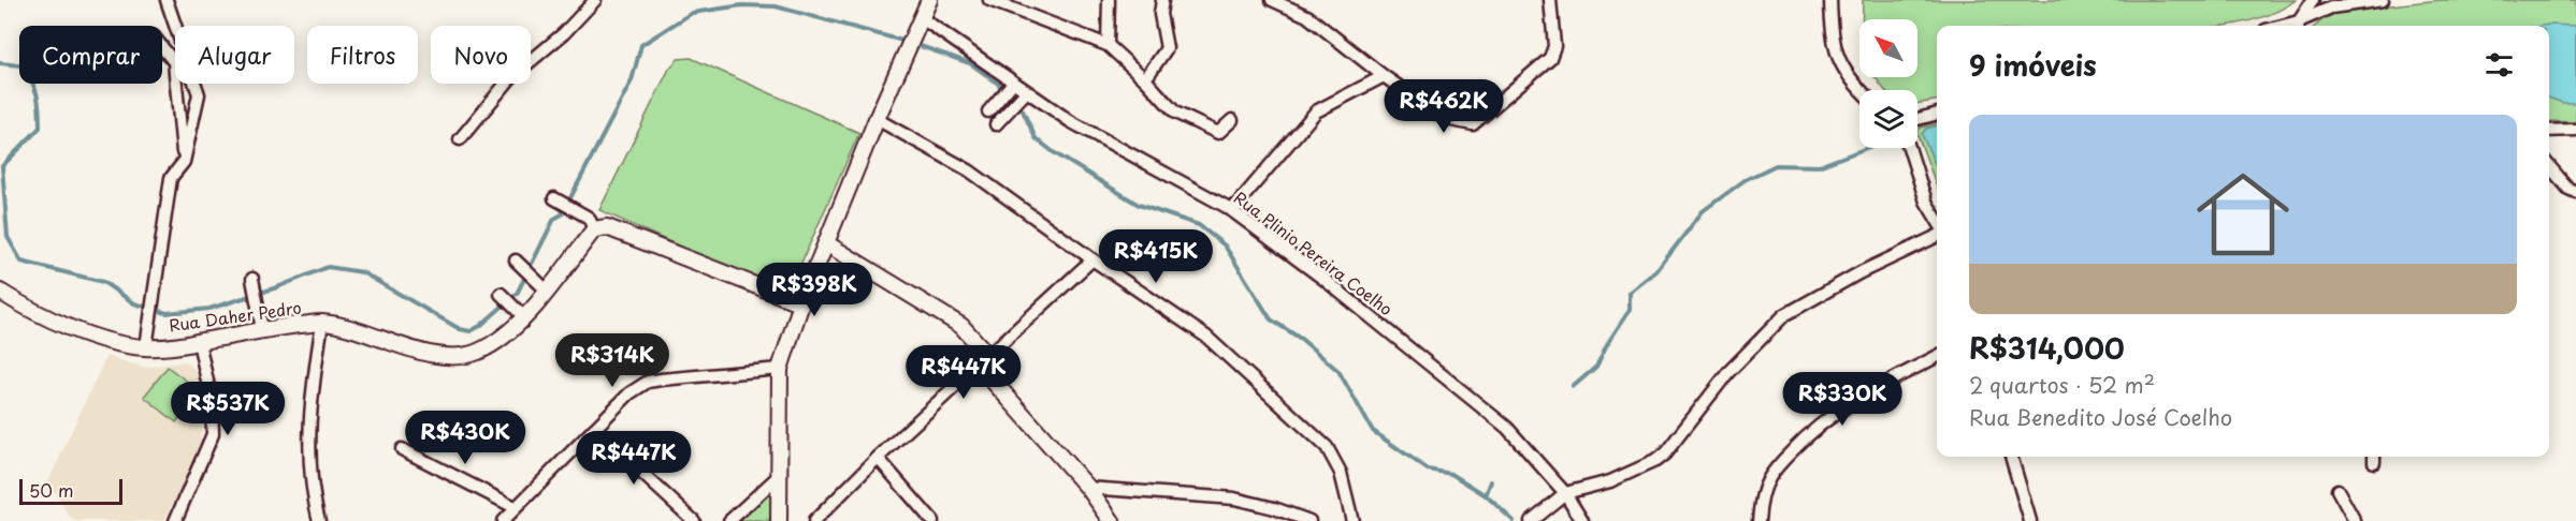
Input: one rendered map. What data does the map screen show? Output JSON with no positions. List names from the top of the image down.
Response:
{
  "streets": {
    "street": ["Rua Plinio Pereira Coelho", "Rua Daher Pedro"]
  },
  "scale_bar": "50 m",
  "north": "top left",
  "page": {
    "chip": [
      "Comprar",
      "Alugar",
      "Filtros",
      "Novo"
    ],
    "heading": "9 imóveis",
    "price": [
      "R$462K",
      "R$415K",
      "R$398K",
      "R$314K",
      "R$447K",
      "R$330K",
      "R$537K",
      "R$430K",
      "R$447K"
    ],
    "list": [
      {
        "name": "R$314,000",
        "note": "2 quartos · 52 m² · Rua Benedito José Coelho"
      }
    ],
    "scale": "50 m"
  }
}
